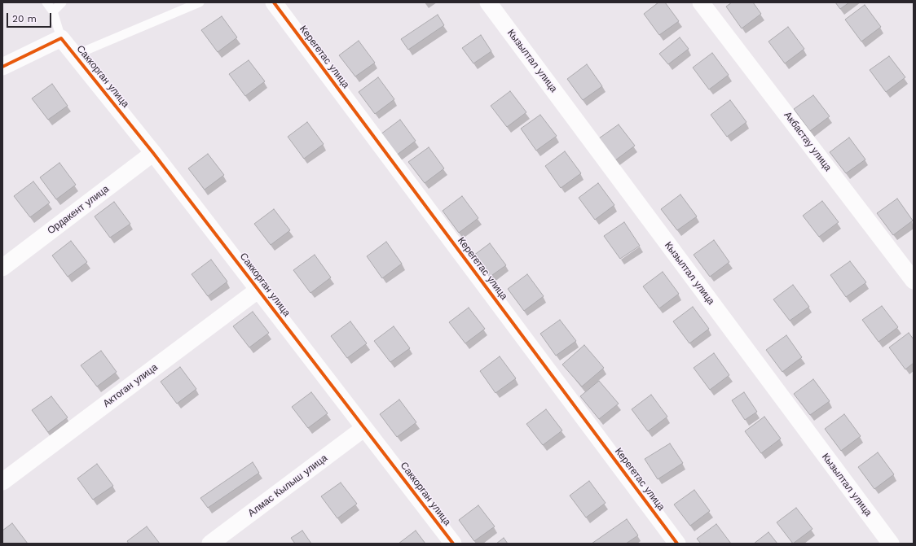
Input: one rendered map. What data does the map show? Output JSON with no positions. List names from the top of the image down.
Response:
{
  "streets": {
    "street": [
      "Керегетас улица",
      "Кызылтал улица",
      "Саккорган улица",
      "Акбастау улица",
      "Ордакент улица",
      "Актоган улица",
      "Алмас Кылыш улица"
    ]
  },
  "crossings": [
    ["Саккорган улица", "Ордакент улица"],
    ["Саккорган улица", "Актоган улица"],
    ["Саккорган улица", "Алмас Кылыш улица"]
  ],
  "scale_bar": "20 m"
}
